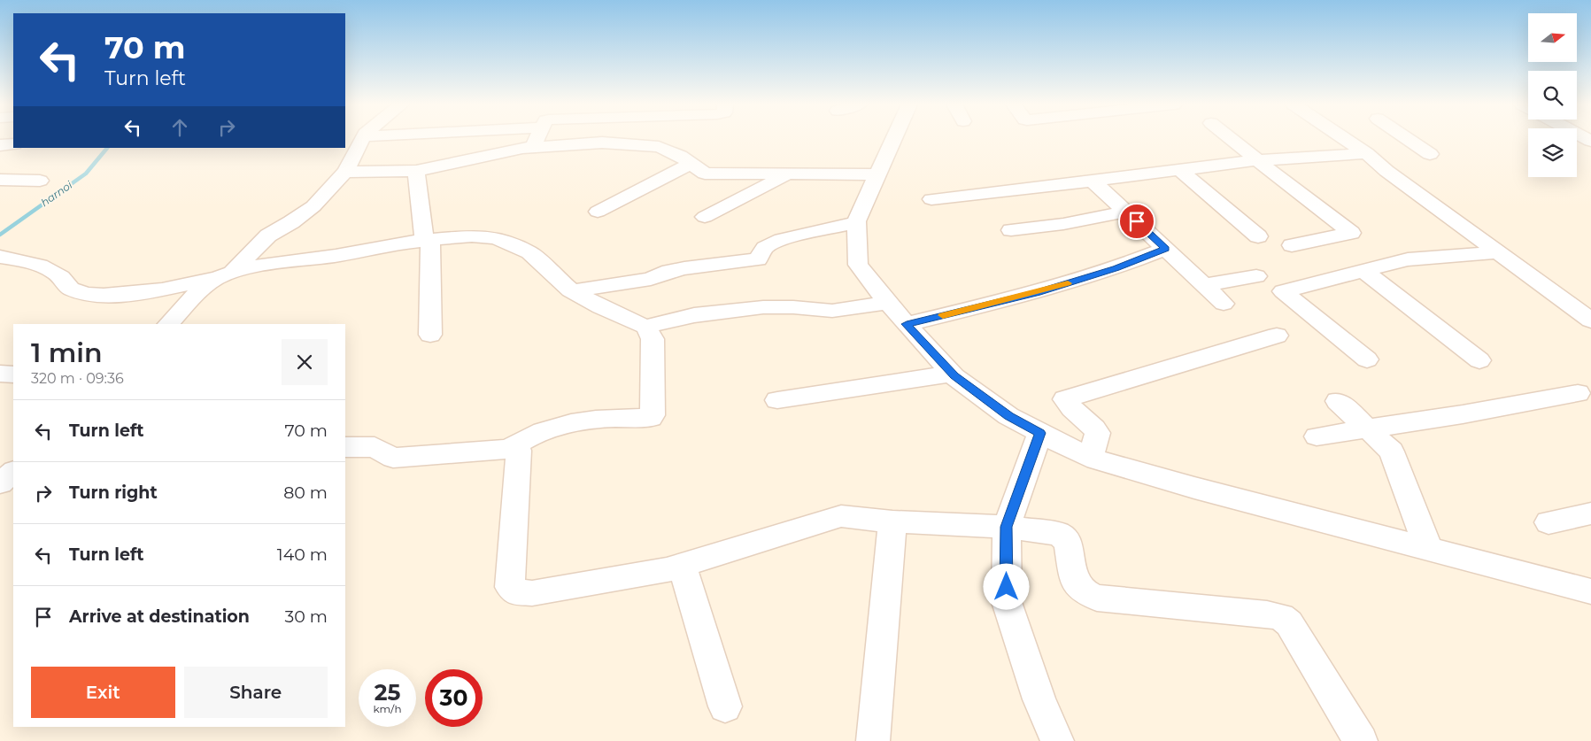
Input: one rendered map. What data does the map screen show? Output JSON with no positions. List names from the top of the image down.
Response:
{
  "water": ["harnoi"],
  "north": "right",
  "page": {
    "turn": ["70 m", "Turn left"],
    "heading": ["1 min", "320 m · 09:36"],
    "list": [
      {
        "name": "Turn left",
        "value": "70 m"
      },
      {
        "name": "Turn right",
        "value": "80 m"
      },
      {
        "name": "Turn left",
        "value": "140 m"
      },
      {
        "name": "Arrive at destination",
        "value": "30 m"
      }
    ],
    "buttons": ["Exit", "Share"],
    "speed": "25 km/h",
    "limit": "30"
  }
}
